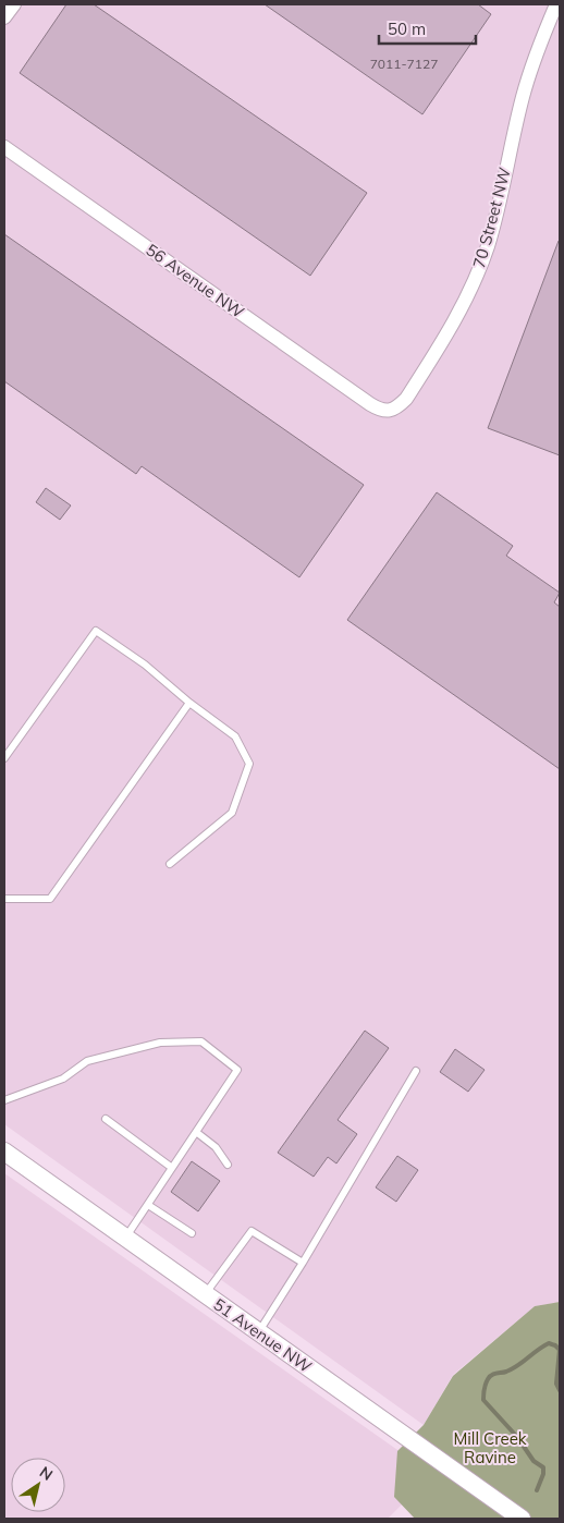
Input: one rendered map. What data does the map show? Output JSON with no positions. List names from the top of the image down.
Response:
{
  "streets": {
    "street": ["70 Street NW", "56 Avenue NW", "51 Avenue NW"]
  },
  "crossings": [
    ["70 Street NW", "56 Avenue NW"]
  ],
  "parks": ["Mill Creek Ravine"],
  "house_numbers": ["7011-7127"],
  "scale_bar": "50 m",
  "north": "top right"
}
